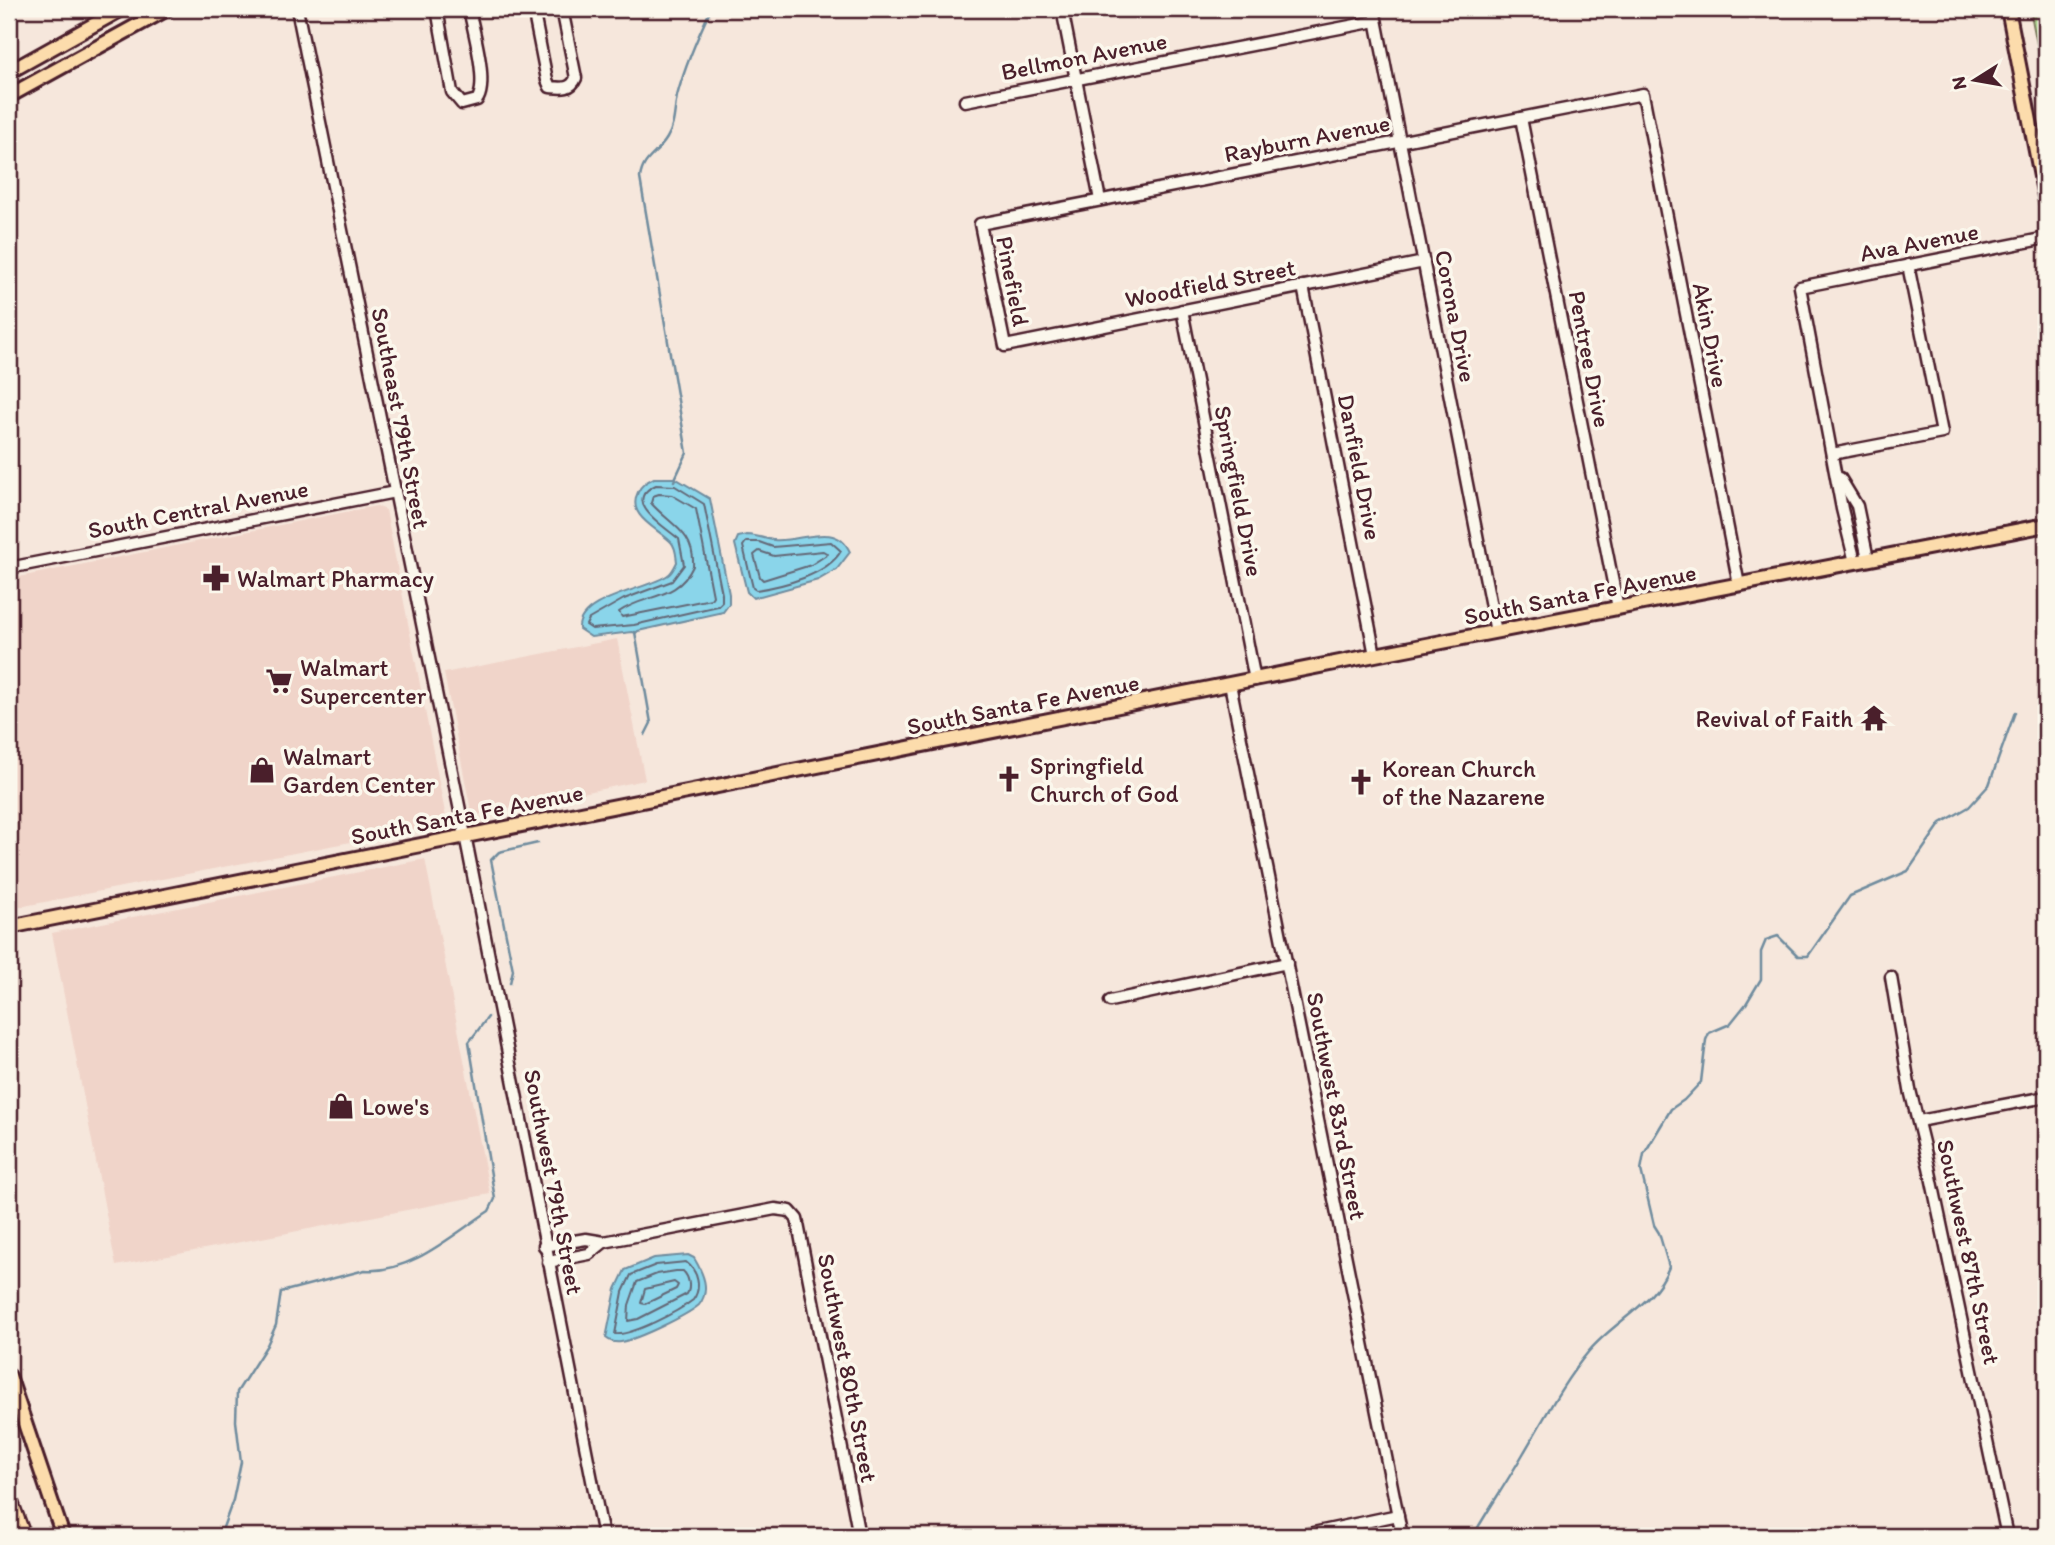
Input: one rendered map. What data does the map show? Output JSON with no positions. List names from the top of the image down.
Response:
{
  "streets": {
    "main road": ["South Santa Fe Avenue"],
    "street": [
      "Bellmon Avenue",
      "Rayburn Avenue",
      "Ava Avenue",
      "Pinefield",
      "Woodfield Street",
      "Corona Drive",
      "Akin Drive",
      "Pentree Drive",
      "Southeast 79th Street",
      "Danfield Drive",
      "Springfield Drive",
      "South Central Avenue",
      "Southwest 83rd Street",
      "Southwest 79th Street",
      "Southwest 87th Street",
      "Southwest 80th Street"
    ]
  },
  "crossings": [
    ["Bellmon Avenue", "Corona Drive"],
    ["Rayburn Avenue", "Pinefield"],
    ["Rayburn Avenue", "Corona Drive"],
    ["Rayburn Avenue", "Akin Drive"],
    ["Rayburn Avenue", "Pentree Drive"],
    ["Pinefield", "Woodfield Street"],
    ["Woodfield Street", "Corona Drive"],
    ["Woodfield Street", "Danfield Drive"],
    ["Woodfield Street", "Springfield Drive"],
    ["Corona Drive", "South Santa Fe Avenue"],
    ["Akin Drive", "South Santa Fe Avenue"],
    ["Pentree Drive", "South Santa Fe Avenue"],
    ["Southeast 79th Street", "South Central Avenue"],
    ["Southeast 79th Street", "South Santa Fe Avenue"],
    ["Southeast 79th Street", "Southwest 79th Street"],
    ["Danfield Drive", "South Santa Fe Avenue"],
    ["Springfield Drive", "South Santa Fe Avenue"],
    ["South Santa Fe Avenue", "Southwest 83rd Street"],
    ["South Santa Fe Avenue", "Southwest 79th Street"]
  ],
  "places": {
    "pharmacy": ["Walmart Pharmacy"],
    "supermarket": ["Walmart Supercenter"],
    "temple": ["Revival of Faith"],
    "shop": ["Walmart Garden Center", "Lowe's"],
    "church": ["Springfield Church of God", "Korean Church of the Nazarene"]
  },
  "north": "left"
}
